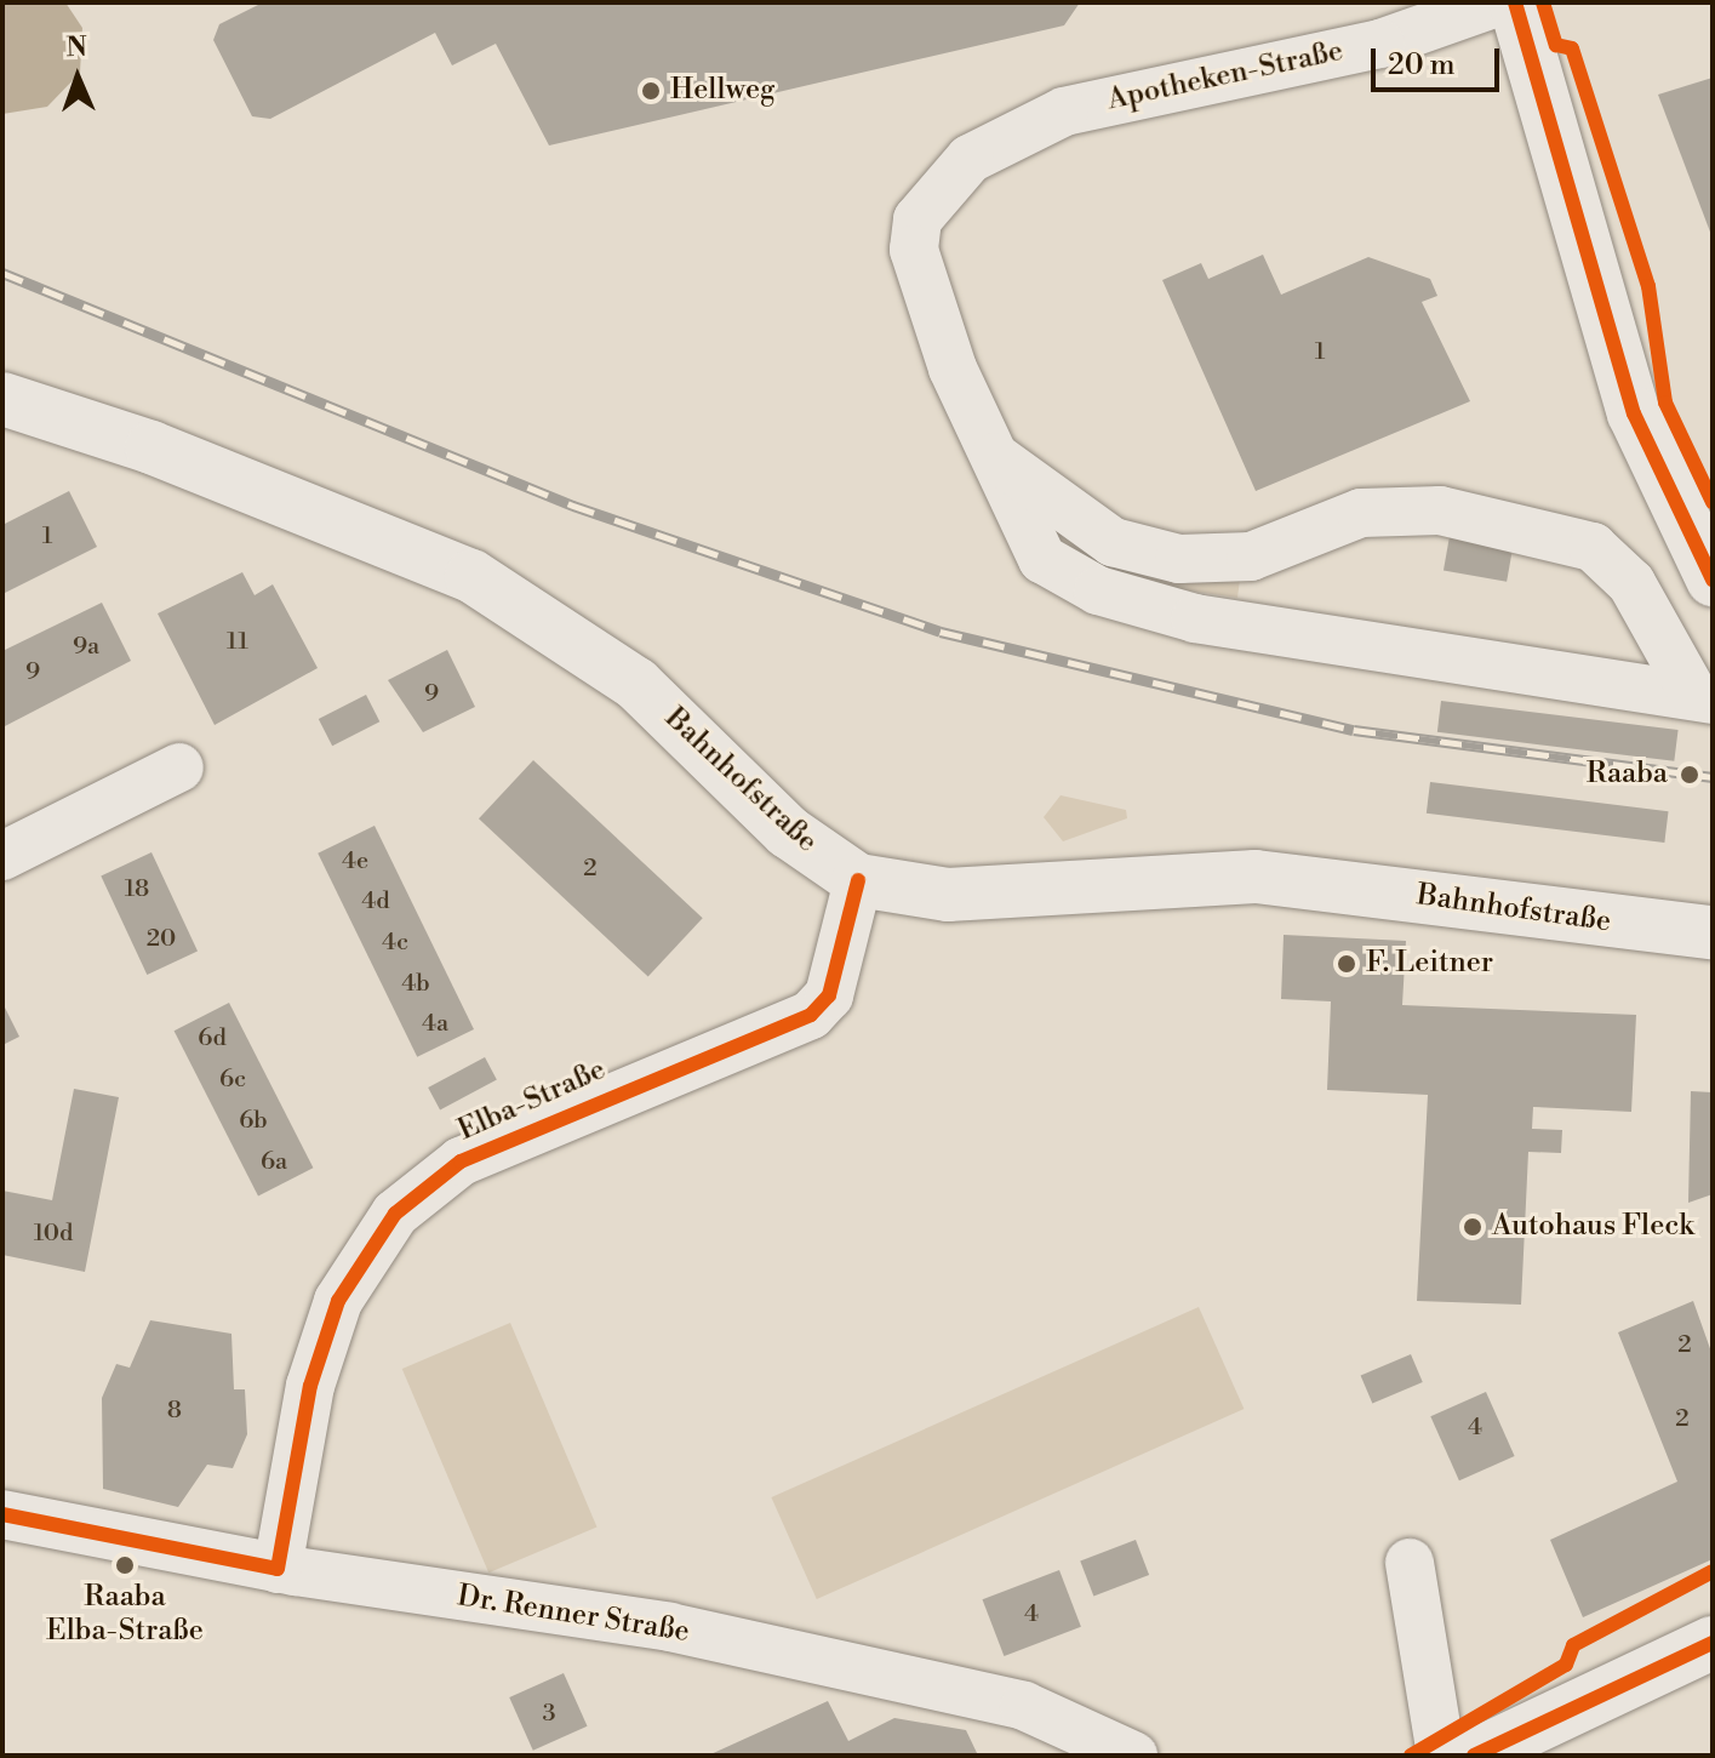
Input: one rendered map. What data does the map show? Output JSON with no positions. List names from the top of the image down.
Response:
{
  "streets": {
    "street": [
      "Apotheken-Straße",
      "Bahnhofstraße",
      "Elba-Straße",
      "Dr. Renner Straße"
    ]
  },
  "crossings": [
    ["Bahnhofstraße", "Elba-Straße"],
    ["Elba-Straße", "Dr. Renner Straße"]
  ],
  "places": [
    "Hellweg",
    "Raaba",
    "F. Leitner",
    "Autohaus Fleck",
    "Raaba Elba-Straße"
  ],
  "house_numbers": [
    "1",
    "1",
    "11",
    "9a",
    "9",
    "9",
    "4e",
    "2",
    "18",
    "4d",
    "20",
    "4c",
    "4b",
    "4a",
    "6d",
    "6c",
    "6b",
    "6a",
    "10d",
    "2",
    "8",
    "2",
    "4",
    "4",
    "3"
  ],
  "scale_bar": "20 m",
  "north": "top"
}
